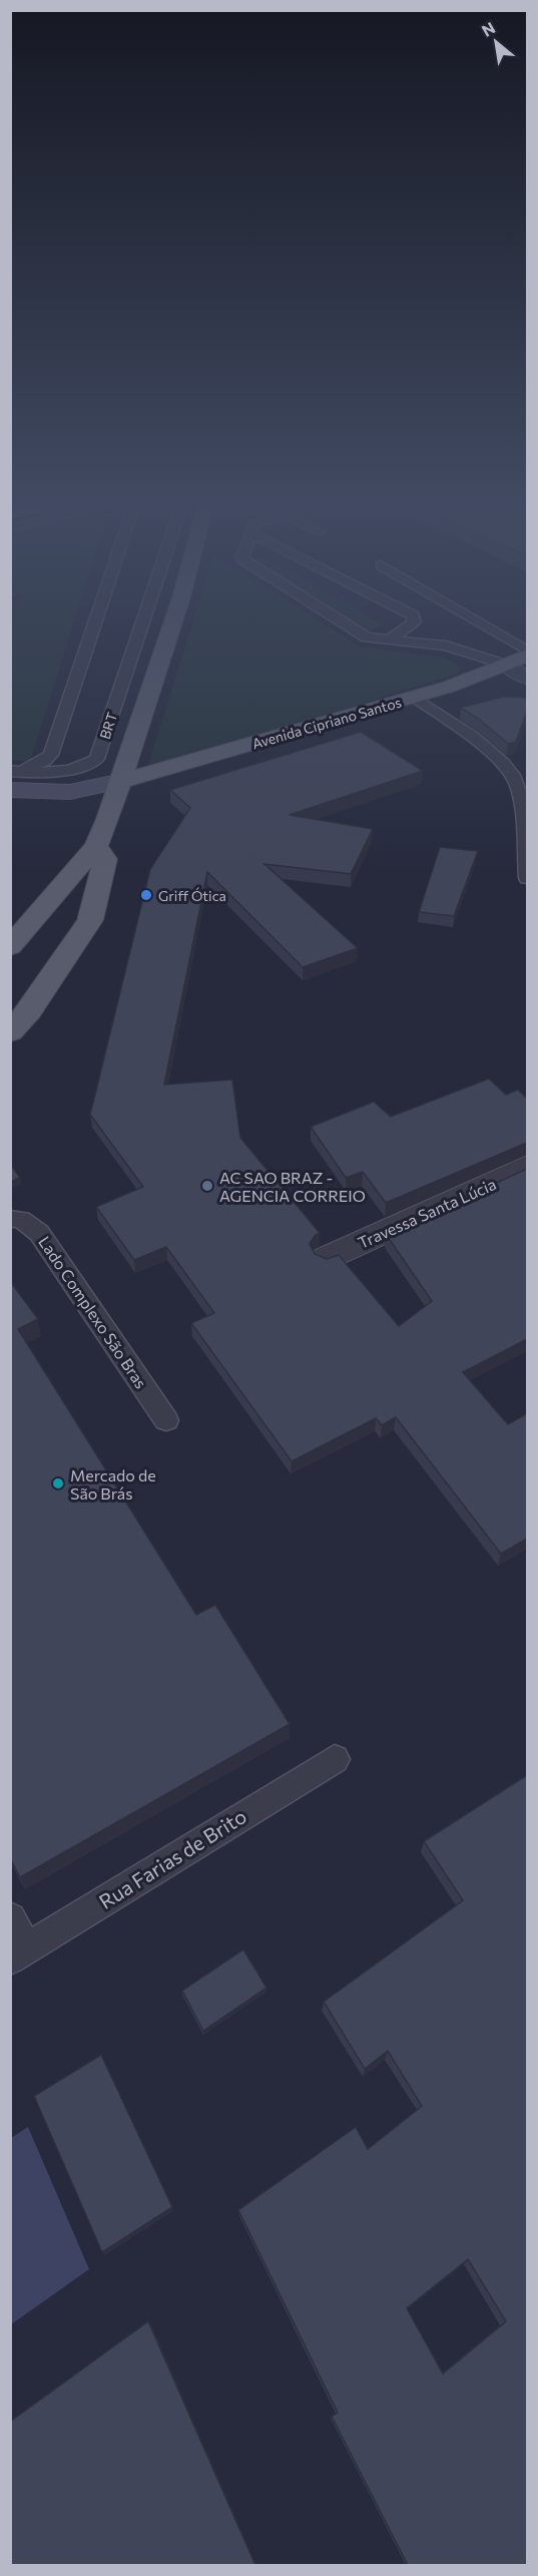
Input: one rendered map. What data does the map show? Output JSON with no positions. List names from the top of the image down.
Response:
{
  "streets": {
    "main road": ["Avenida Cipriano Santos"],
    "street": ["Travessa Santa Lúcia"],
    "lane": ["BRT", "Lado Complexo São Bras", "Rua Farias de Brito"]
  },
  "places": ["Griff Ótica", "AC SAO BRAZ - AGENCIA CORREIO", "Mercado de São Brás"],
  "north": "top left"
}
